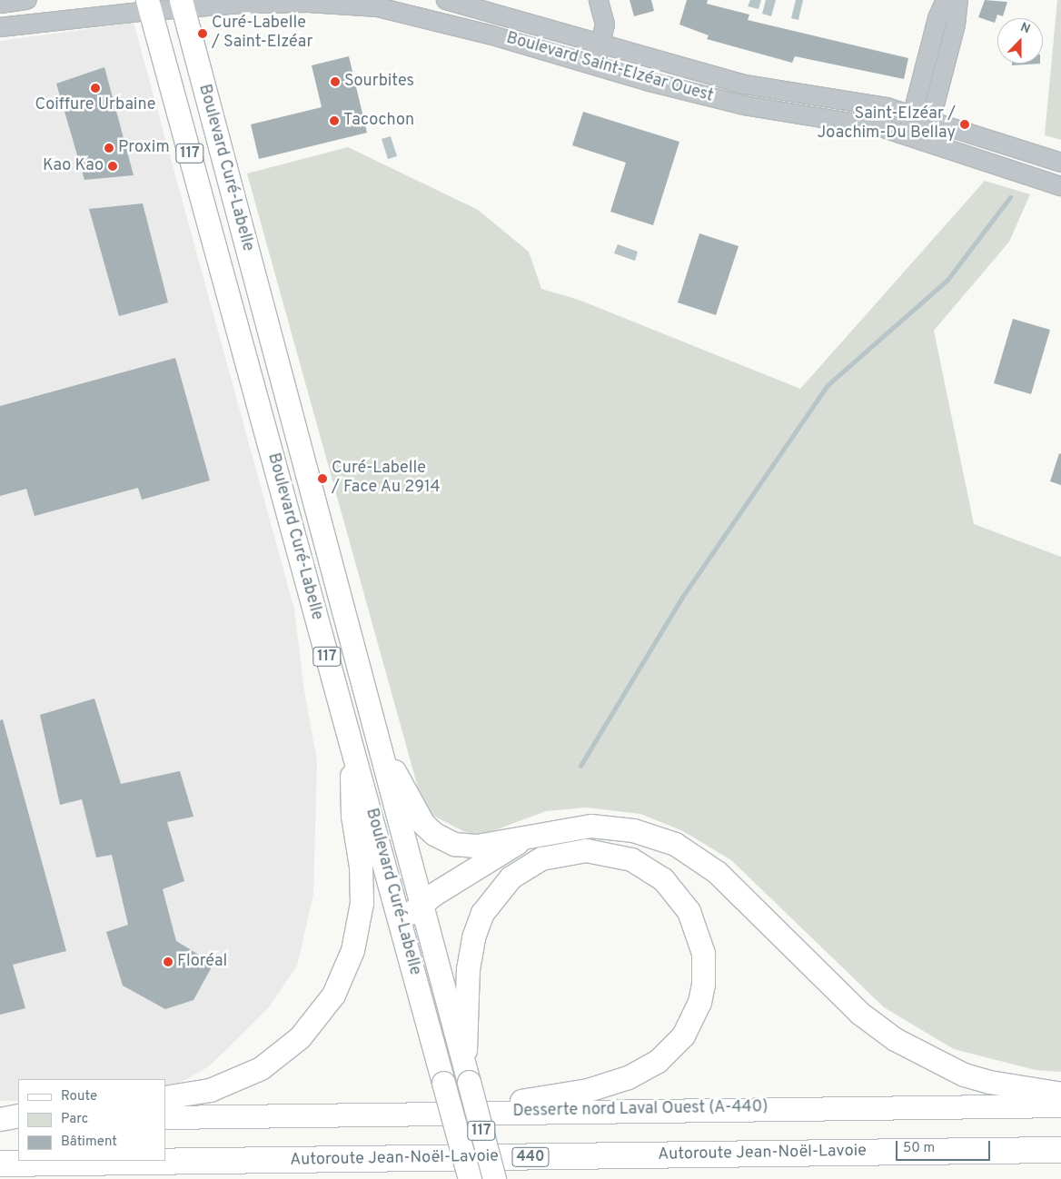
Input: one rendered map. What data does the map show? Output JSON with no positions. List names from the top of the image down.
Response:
{
  "streets": {
    "highway": ["Autoroute Jean-Noël-Lavoie", "440"],
    "main road": ["117", "Boulevard Curé-Labelle", "Desserte nord Laval Ouest (A-440)"],
    "street": ["Boulevard Saint-Elzéar Ouest"]
  },
  "crossings": [
    ["Boulevard Saint-Elzéar Ouest", "Boulevard Curé-Labelle"]
  ],
  "places": [
    "Curé-Labelle / Saint-Elzéar",
    "Sourbites",
    "Coiffure Urbaine",
    "Tacochon",
    "Saint-Elzéar / Joachim-Du Bellay",
    "Proxim",
    "Kao Kao",
    "Curé-Labelle / Face Au 2914",
    "Floréal"
  ],
  "legend": ["Route", "Parc", "Bâtiment"],
  "scale_bar": "50 m",
  "north": "top"
}
